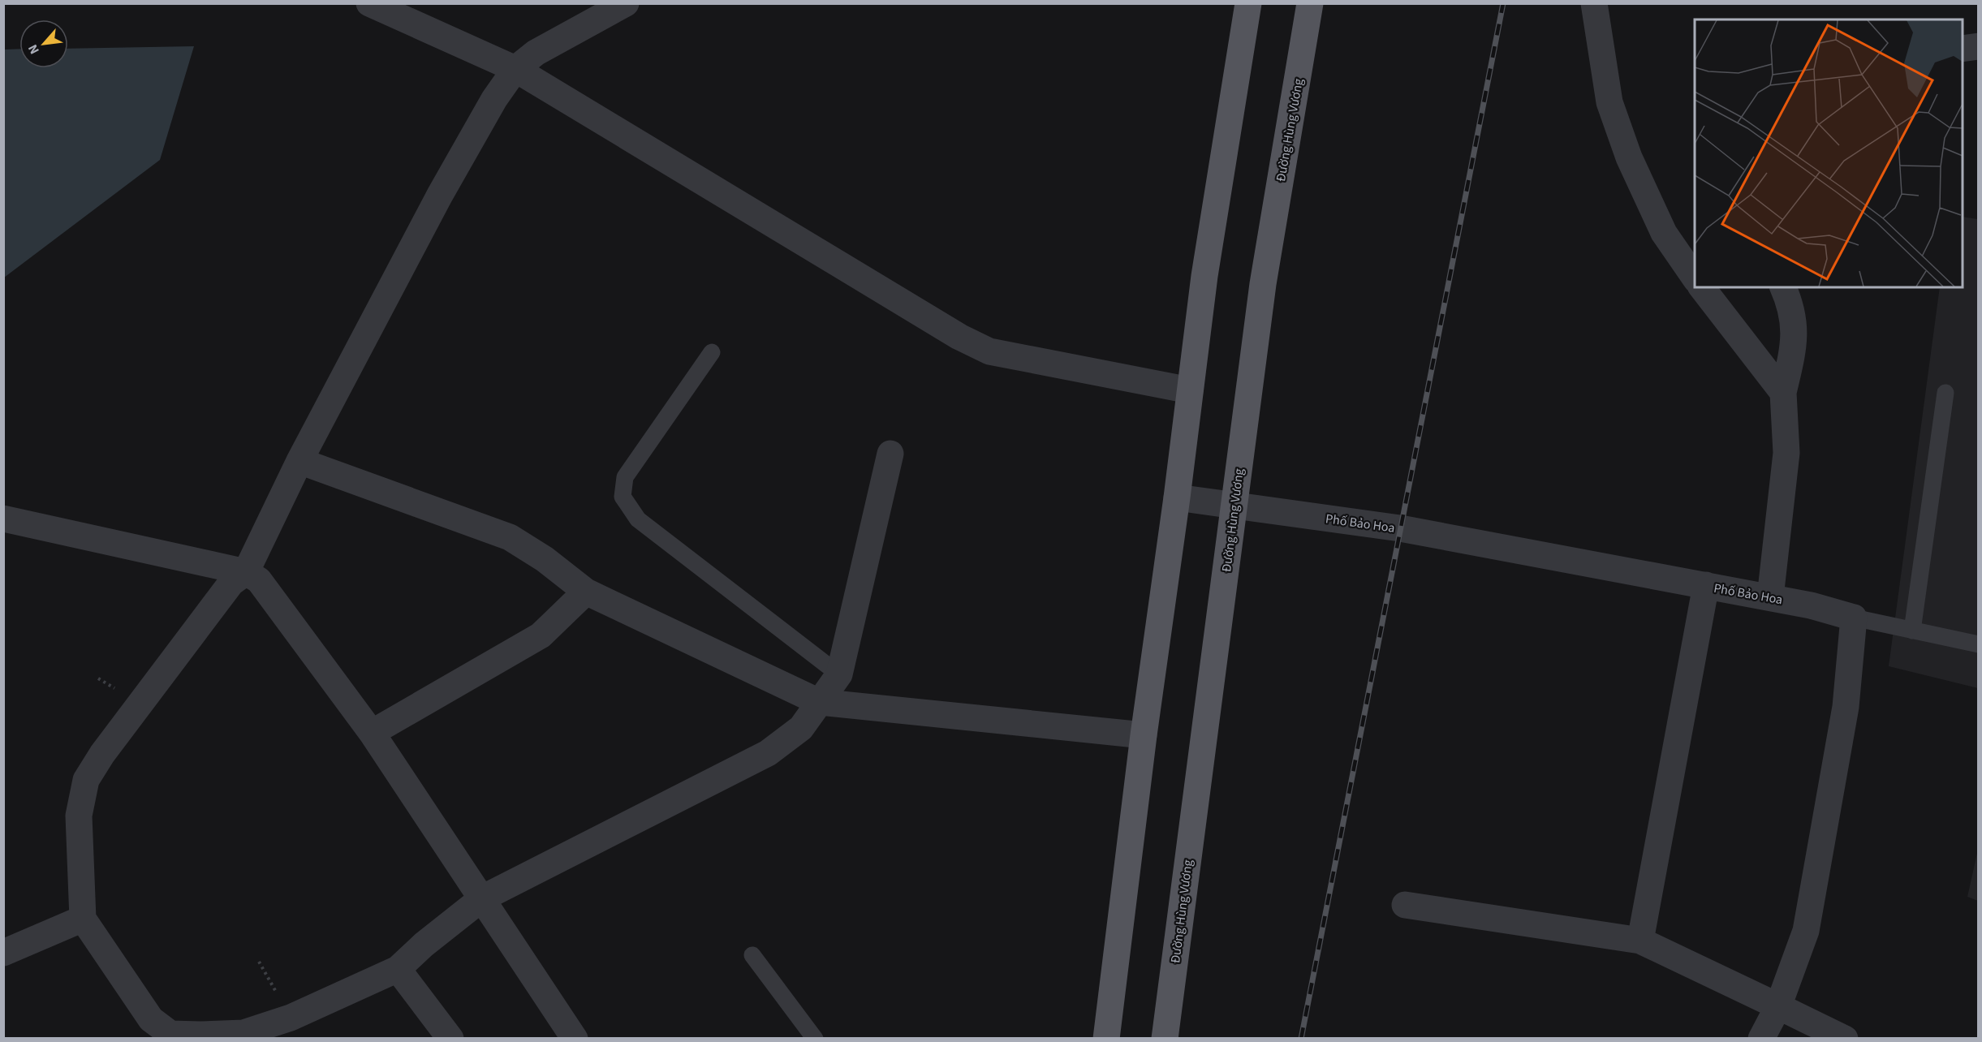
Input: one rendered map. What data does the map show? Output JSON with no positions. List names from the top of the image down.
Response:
{
  "streets": {
    "main road": ["Đường Hùng Vương"],
    "street": ["Phố Bảo Hoa"]
  },
  "crossings": [
    ["Đường Hùng Vương", "Phố Bảo Hoa"]
  ],
  "north": "bottom left"
}
